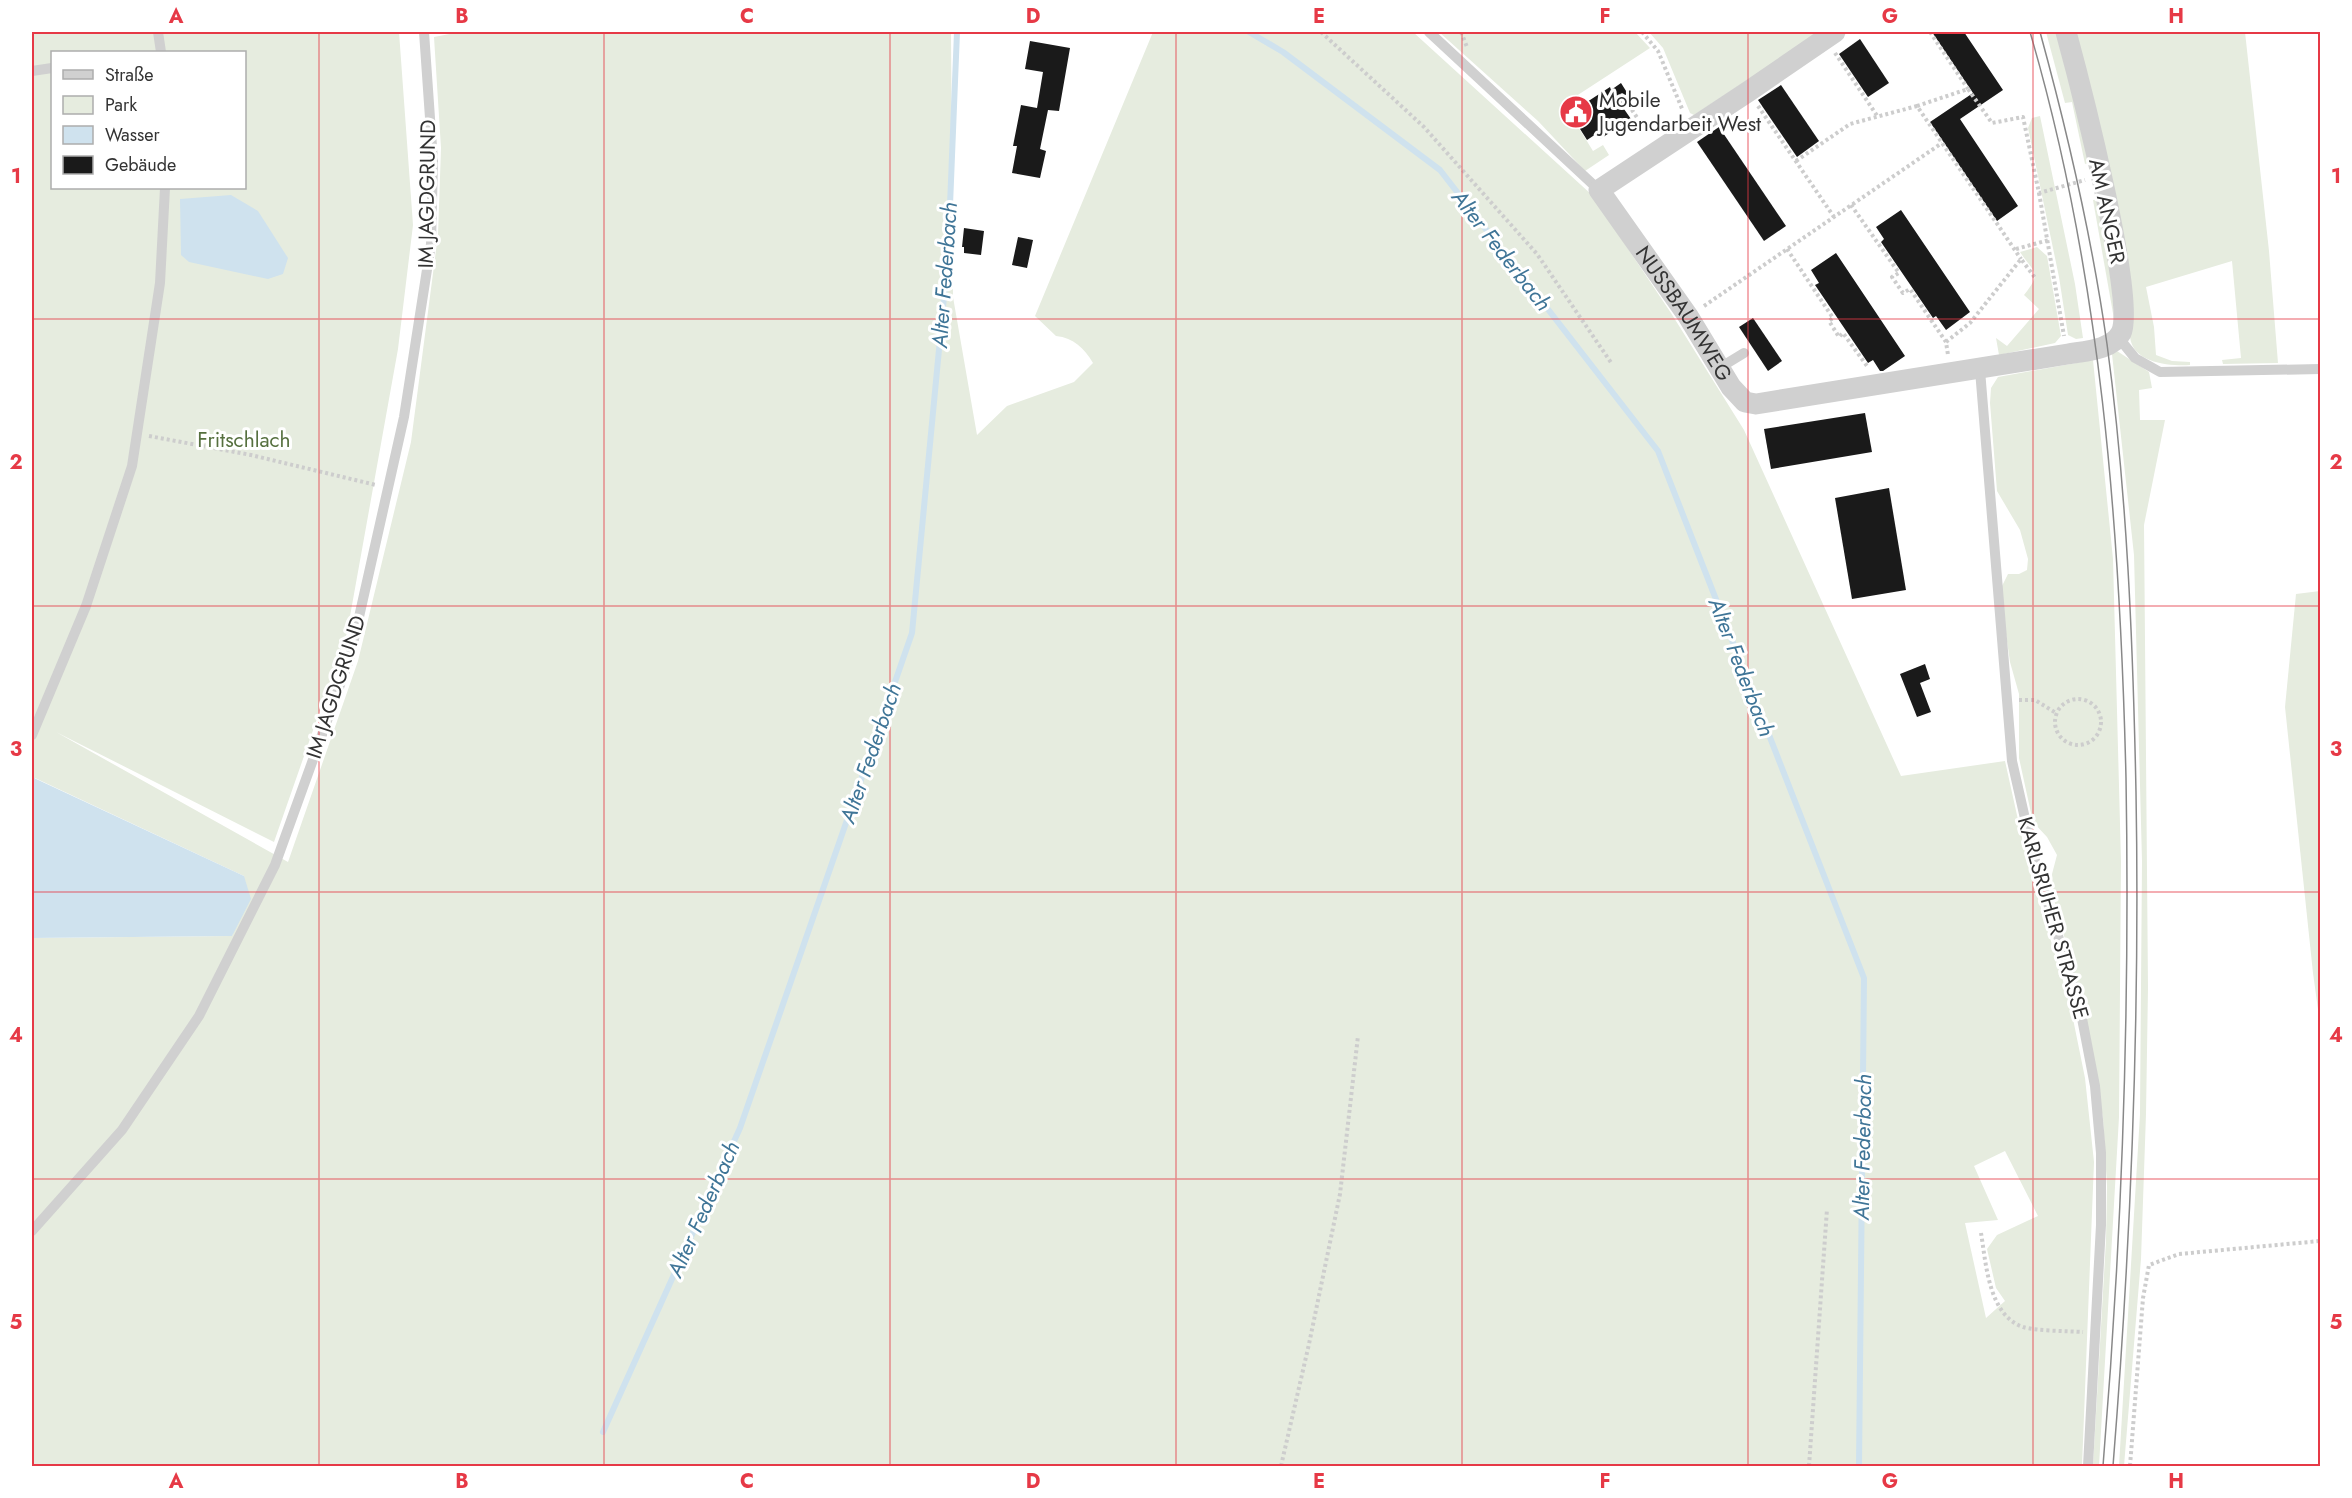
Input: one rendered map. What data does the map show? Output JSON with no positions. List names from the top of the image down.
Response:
{
  "streets": {
    "street": ["AM ANGER", "NUSSBAUMWEG"],
    "lane": ["IM JAGDGRUND", "KARLSRUHER STRASSE"]
  },
  "crossings": [
    ["NUSSBAUMWEG", "KARLSRUHER STRASSE"]
  ],
  "water": ["Alter Federbach"],
  "parks": ["Fritschlach"],
  "places": {
    "public building": ["Mobile Jugendarbeit West"]
  },
  "legend": [
    "Straße",
    "Park",
    "Wasser",
    "Gebäude"
  ],
  "grid": {
    "columns": [
      "A",
      "B",
      "C",
      "D",
      "E",
      "F",
      "G",
      "H"
    ],
    "rows": [
      "1",
      "2",
      "3",
      "4",
      "5"
    ]
  }
}
